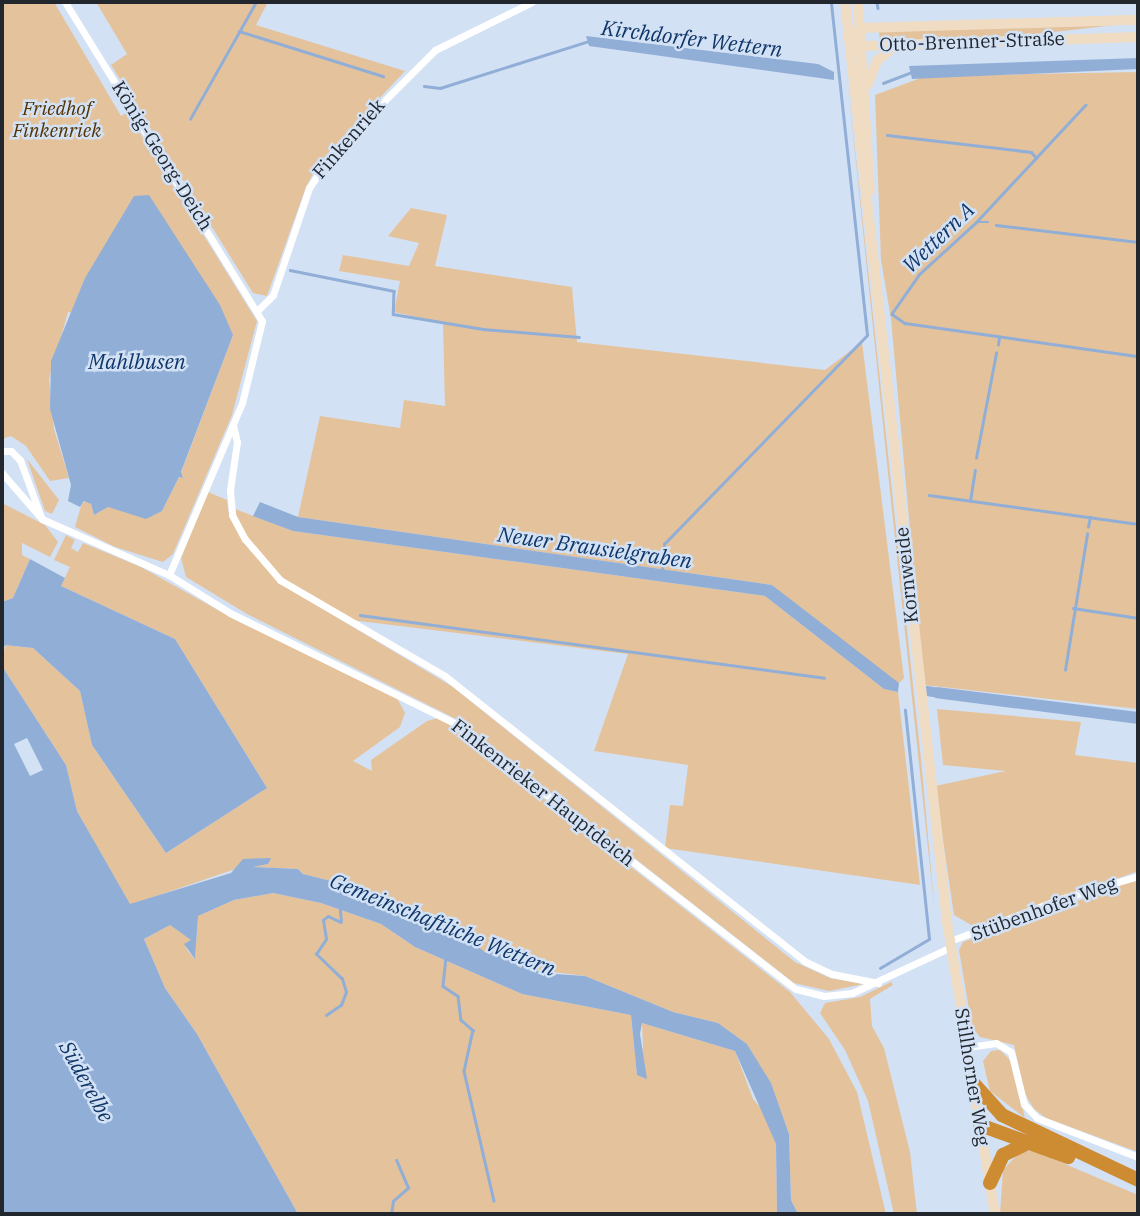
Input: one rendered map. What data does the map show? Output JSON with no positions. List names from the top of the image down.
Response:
{
  "streets": {
    "main road": ["Otto-Brenner-Straße", "Kornweide", "Stillhorner Weg"],
    "street": [
      "Finkenriek",
      "König-Georg-Deich",
      "Finkenrieker Hauptdeich",
      "Stübenhofer Weg"
    ]
  },
  "crossings": [
    ["Otto-Brenner-Straße", "Kornweide"],
    ["Finkenriek", "König-Georg-Deich"],
    ["Kornweide", "Finkenrieker Hauptdeich"],
    ["Kornweide", "Stübenhofer Weg"],
    ["Kornweide", "Stillhorner Weg"],
    ["Finkenrieker Hauptdeich", "Stübenhofer Weg"],
    ["Finkenrieker Hauptdeich", "Stillhorner Weg"],
    ["Stübenhofer Weg", "Stillhorner Weg"]
  ],
  "water": [
    "Kirchdorfer Wettern",
    "Wettern A",
    "Mahlbusen",
    "Neuer Brausielgraben",
    "Gemeinschaftliche Wettern",
    "Süderelbe"
  ],
  "parks": ["Friedhof Finkenriek"]
}
